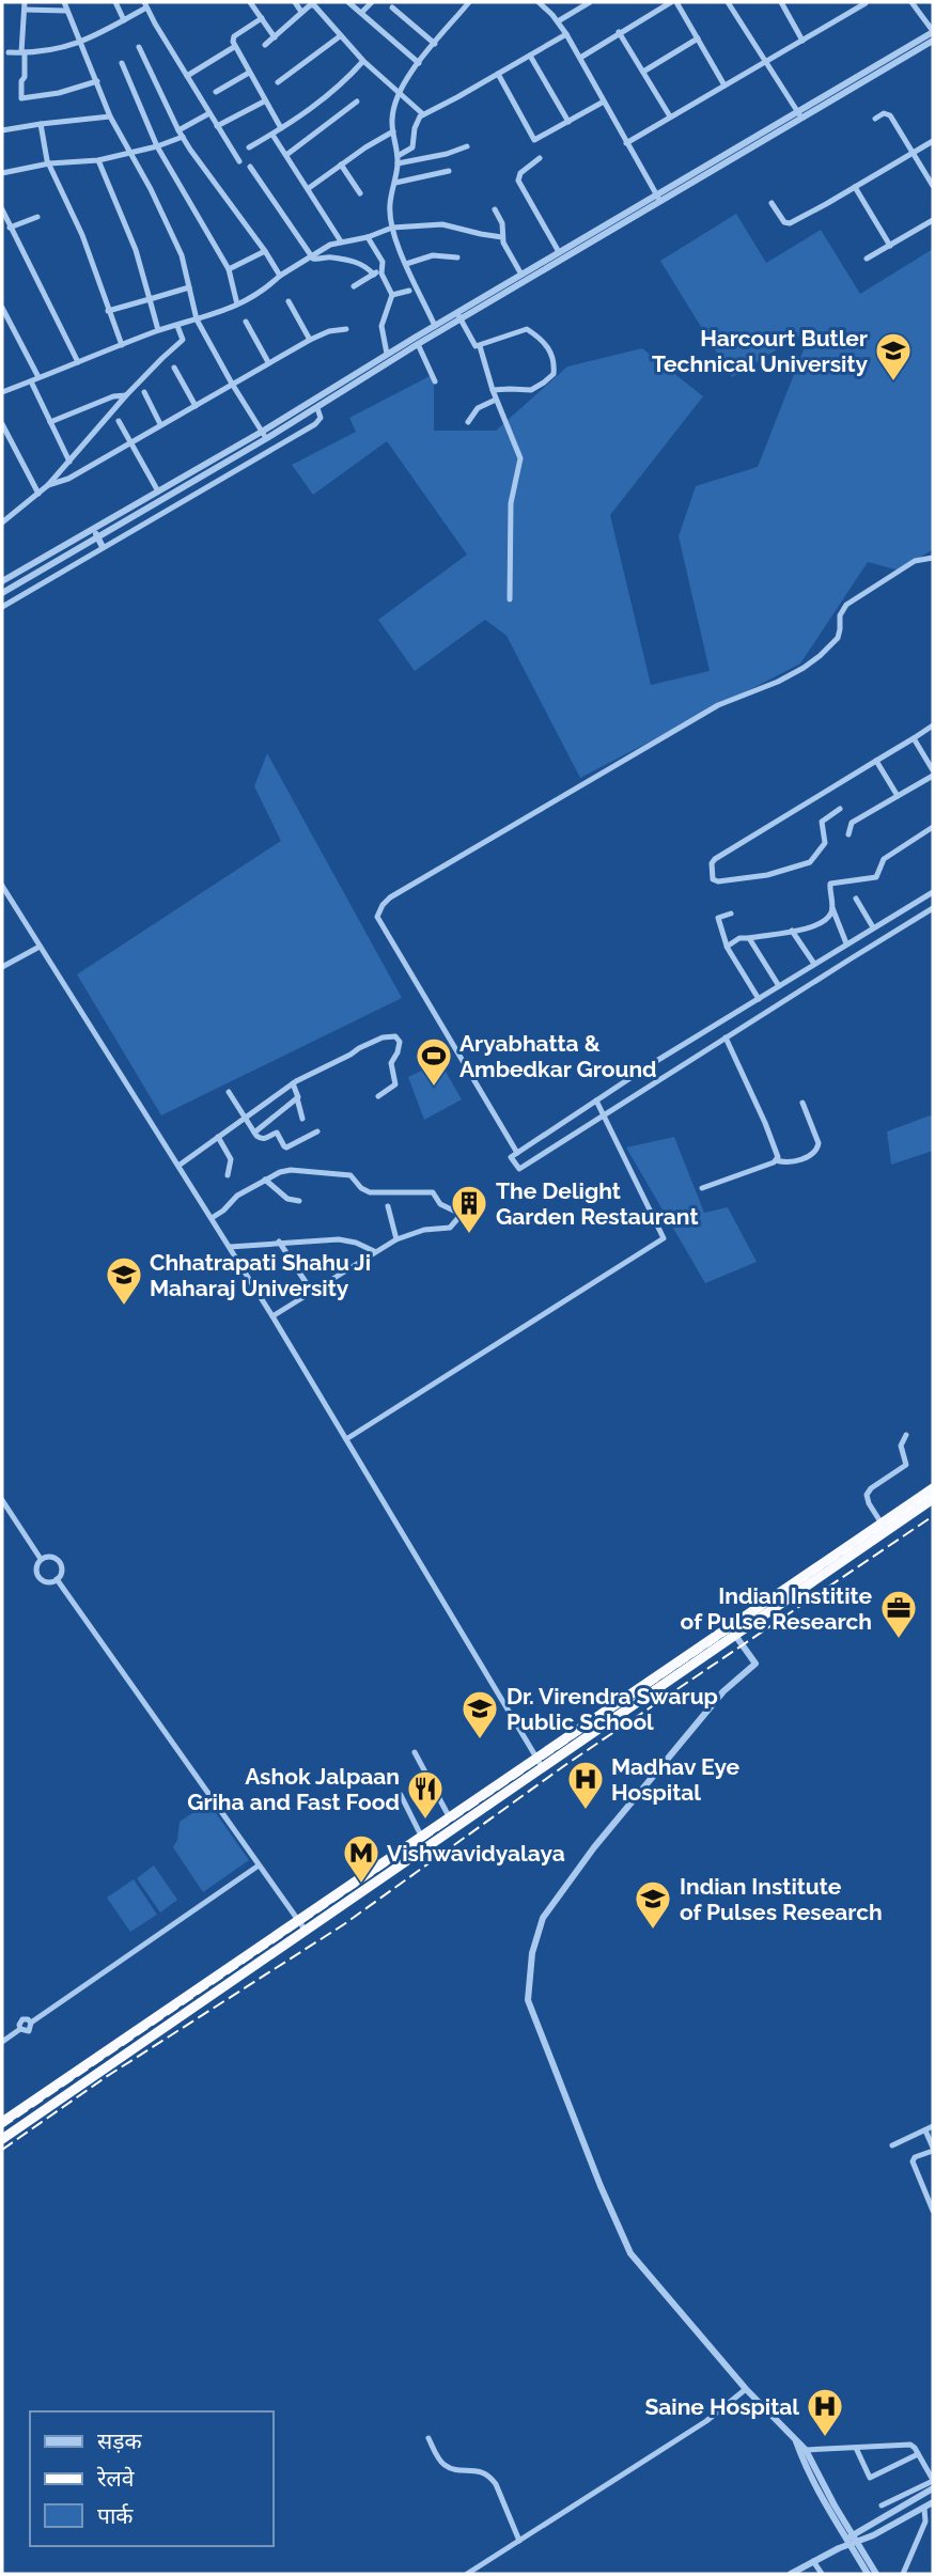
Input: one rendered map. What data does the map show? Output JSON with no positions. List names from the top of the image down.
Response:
{
  "places": {
    "school or university": [
      "Harcourt Butler Technical University",
      "Chhatrapati Shahu Ji Maharaj University",
      "Dr. Virendra Swarup Public School",
      "Indian Institute of Pulses Research"
    ],
    "sports": ["Aryabhatta & Ambedkar Ground"],
    "building": ["The Delight Garden Restaurant"],
    "office": ["Indian Institite of Pulse Research"],
    "hospital": ["Madhav Eye Hospital", "Saine Hospital"],
    "restaurant": ["Ashok Jalpaan Griha and Fast Food"],
    "metro station": ["Vishwavidyalaya"]
  },
  "legend": ["सड़क", "रेलवे", "पार्क"]
}
